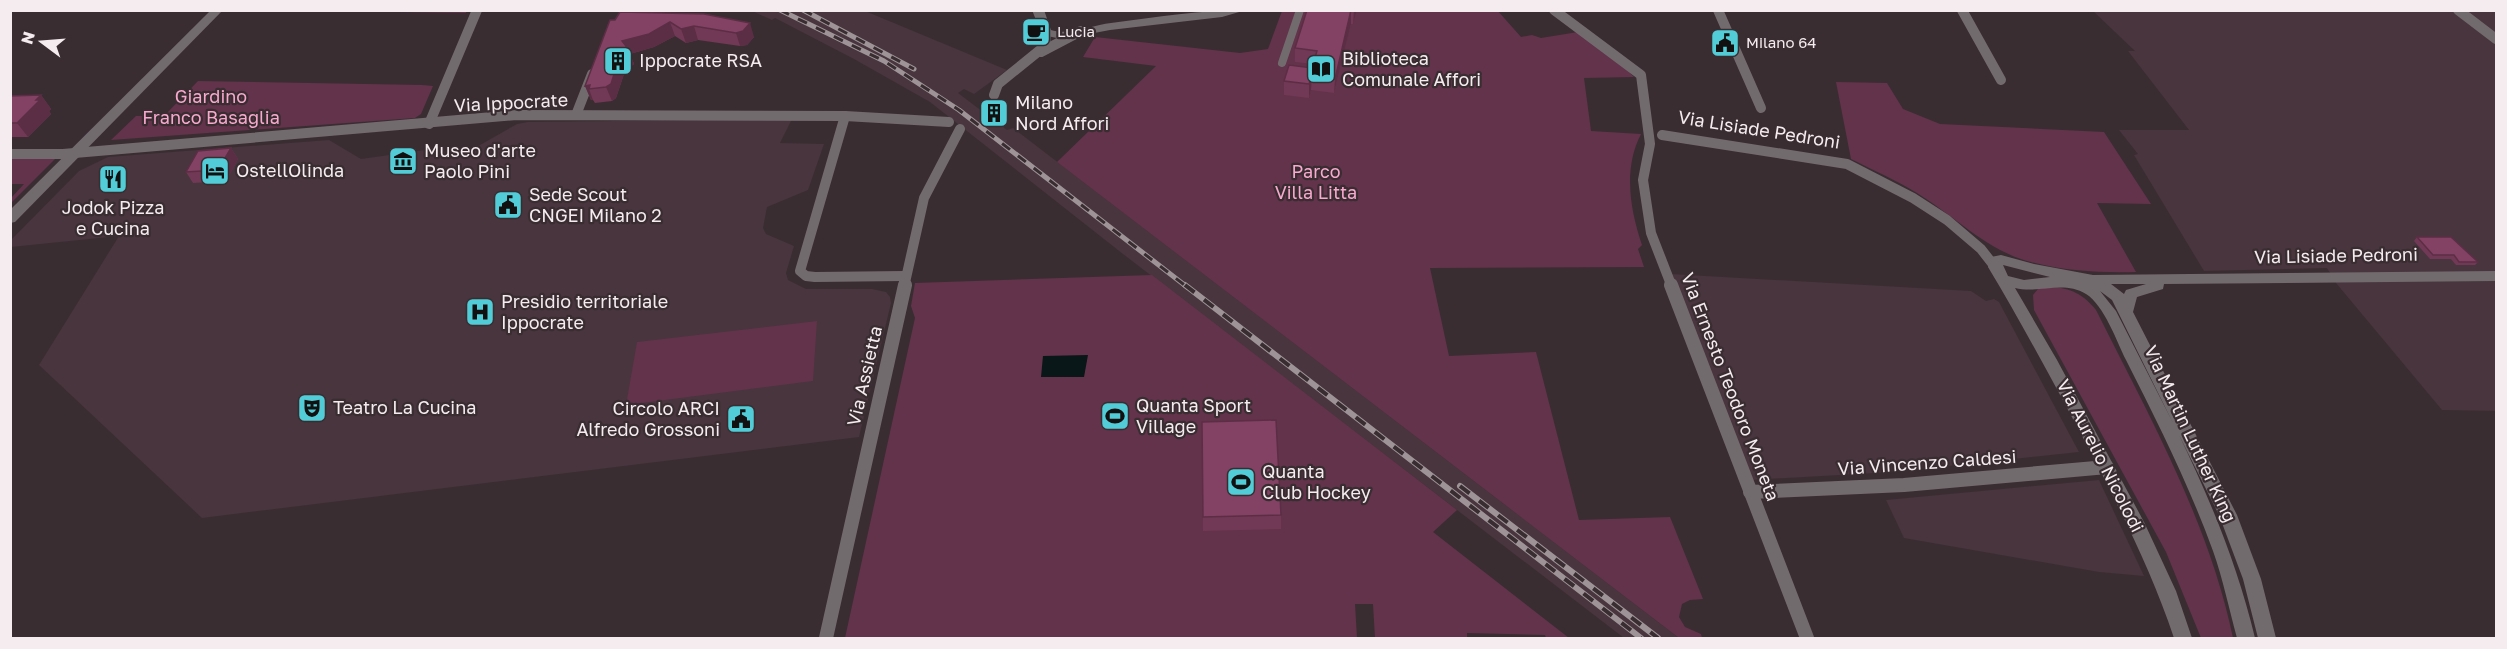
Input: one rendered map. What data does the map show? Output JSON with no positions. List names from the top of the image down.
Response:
{
  "streets": {
    "street": [
      "Via Ippocrate",
      "Via Lisiade Pedroni",
      "Via Assietta",
      "Via Ernesto Teodoro Moneta",
      "Via Martin Luther King",
      "Via Aurelio Nicolodi",
      "Via Vincenzo Caldesi"
    ]
  },
  "crossings": [
    ["Via Lisiade Pedroni", "Via Martin Luther King"],
    ["Via Lisiade Pedroni", "Via Aurelio Nicolodi"],
    ["Via Ernesto Teodoro Moneta", "Via Vincenzo Caldesi"],
    ["Via Aurelio Nicolodi", "Via Vincenzo Caldesi"]
  ],
  "parks": ["Giardino Franco Basaglia", "Parco Villa Litta"],
  "places": {
    "cafe": ["Lucia"],
    "public building": ["Milano 64", "Sede Scout CNGEI Milano 2", "Circolo ARCI Alfredo Grossoni"],
    "building": ["Ippocrate RSA", "Milano Nord Affori"],
    "library": ["Biblioteca Comunale Affori"],
    "museum": ["Museo d'arte Paolo Pini"],
    "hotel": ["OstellOlinda"],
    "restaurant": ["Jodok Pizza e Cucina"],
    "hospital": ["Presidio territoriale Ippocrate"],
    "theatre": ["Teatro La Cucina"],
    "sports": ["Quanta Sport Village", "Quanta Club Hockey"]
  },
  "north": "left"
}
